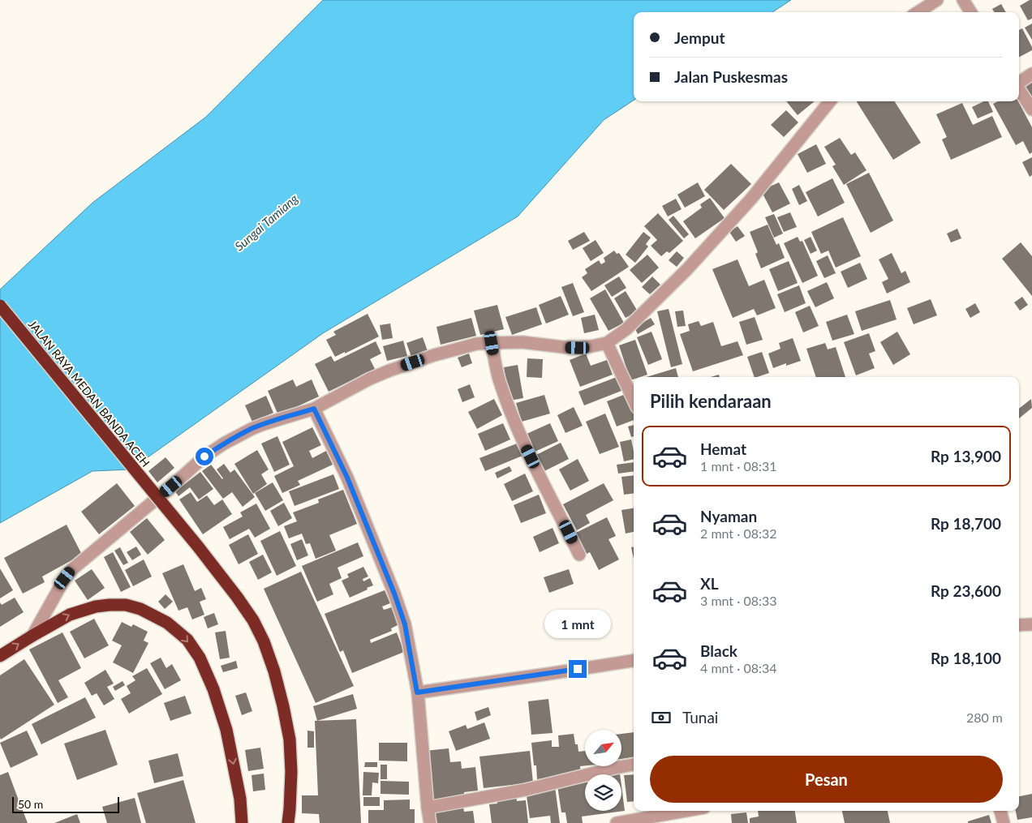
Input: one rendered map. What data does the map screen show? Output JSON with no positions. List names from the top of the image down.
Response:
{
  "streets": {
    "highway": ["JALAN RAYA MEDAN BANDA ACEH"]
  },
  "water": ["Sungai Tamiang"],
  "scale_bar": "50 m",
  "north": "top right",
  "page": {
    "banner": ["Jemput", "Jalan Puskesmas"],
    "heading": "Pilih kendaraan",
    "list": [
      {
        "name": "Hemat",
        "note": "1 mnt · 08:31",
        "value": "Rp 13,900"
      },
      {
        "name": "Nyaman",
        "note": "2 mnt · 08:32",
        "value": "Rp 18,700"
      },
      {
        "name": "XL",
        "note": "3 mnt · 08:33",
        "value": "Rp 23,600"
      },
      {
        "name": "Black",
        "note": "4 mnt · 08:34",
        "value": "Rp 18,100"
      }
    ],
    "bubble": "1 mnt",
    "pay": ["Tunai", "280 m"],
    "buttons": "Pesan",
    "scale": "50 m"
  }
}
